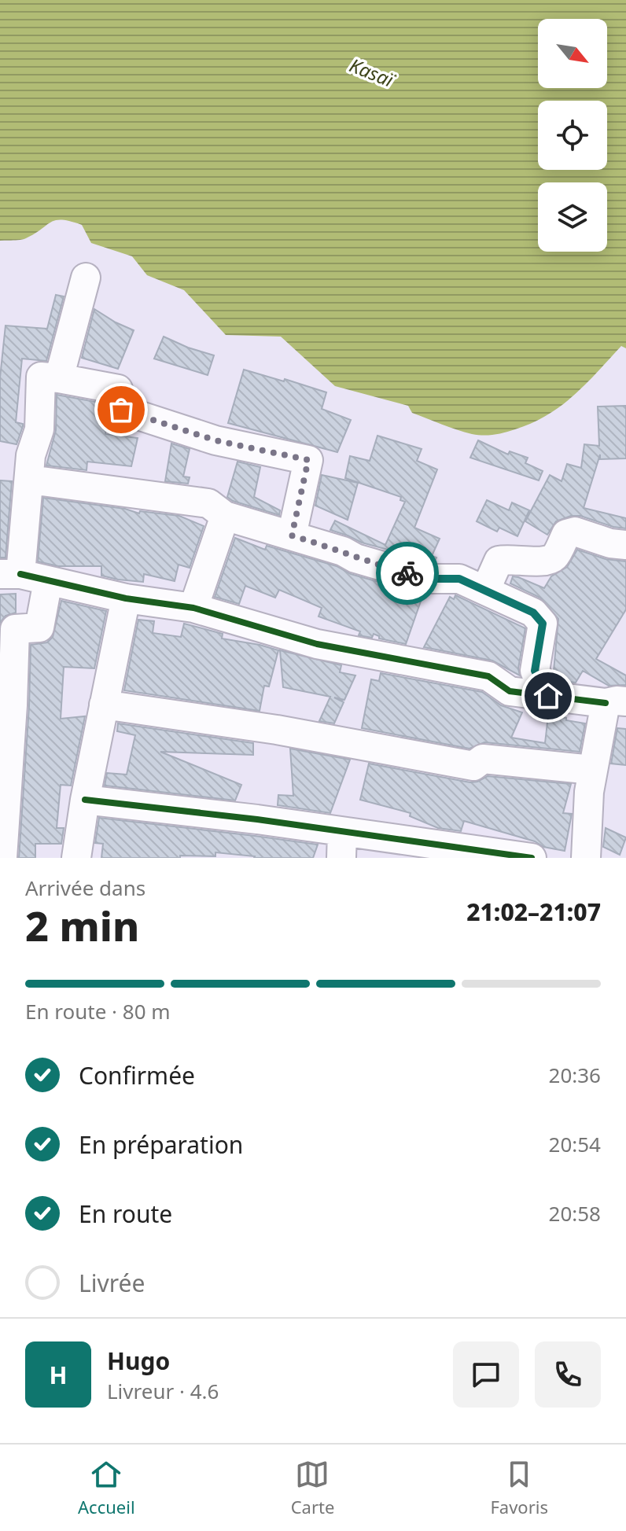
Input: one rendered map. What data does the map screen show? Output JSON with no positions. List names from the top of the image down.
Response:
{
  "water": ["Kasaï"],
  "north": "bottom right",
  "page": {
    "heading": ["2 min", "Arrivée dans", "21:02–21:07"],
    "panel": ["Hugo", "Livreur · 4.6"],
    "bar": "En route · 80 m",
    "list": [
      ["Confirmée", "20:36"],
      ["En préparation", "20:54"],
      ["En route", "20:58"],
      "Livrée"
    ],
    "round": "H",
    "tabs": ["Accueil", "Carte", "Favoris"]
  }
}
